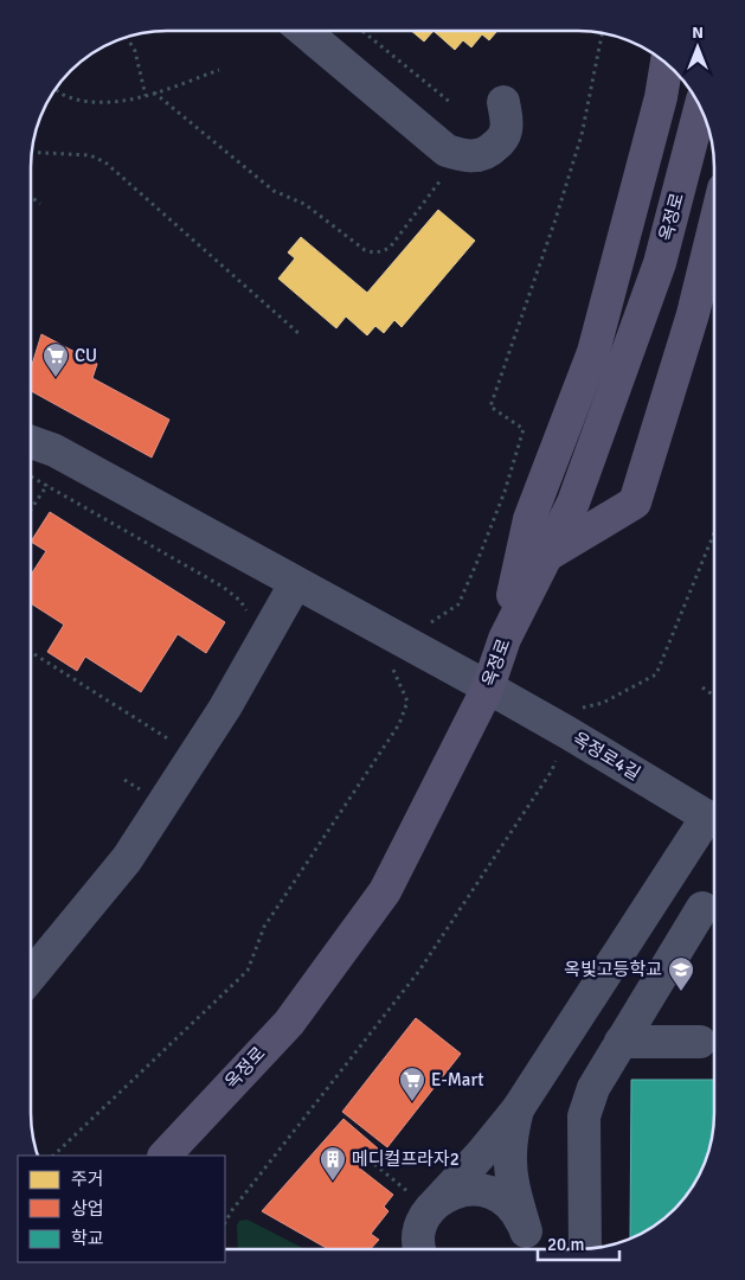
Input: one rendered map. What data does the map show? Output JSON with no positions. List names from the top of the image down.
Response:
{
  "streets": {
    "main road": ["옥정로"],
    "street": ["옥정로4길"]
  },
  "crossings": [
    ["옥정로", "옥정로4길"]
  ],
  "places": {
    "supermarket": ["CU", "E-Mart"],
    "school or university": ["옥빛고등학교"],
    "building": ["메디컬프라자2"]
  },
  "legend": ["주거", "상업", "학교"],
  "scale_bar": "20 m",
  "north": "top"
}
